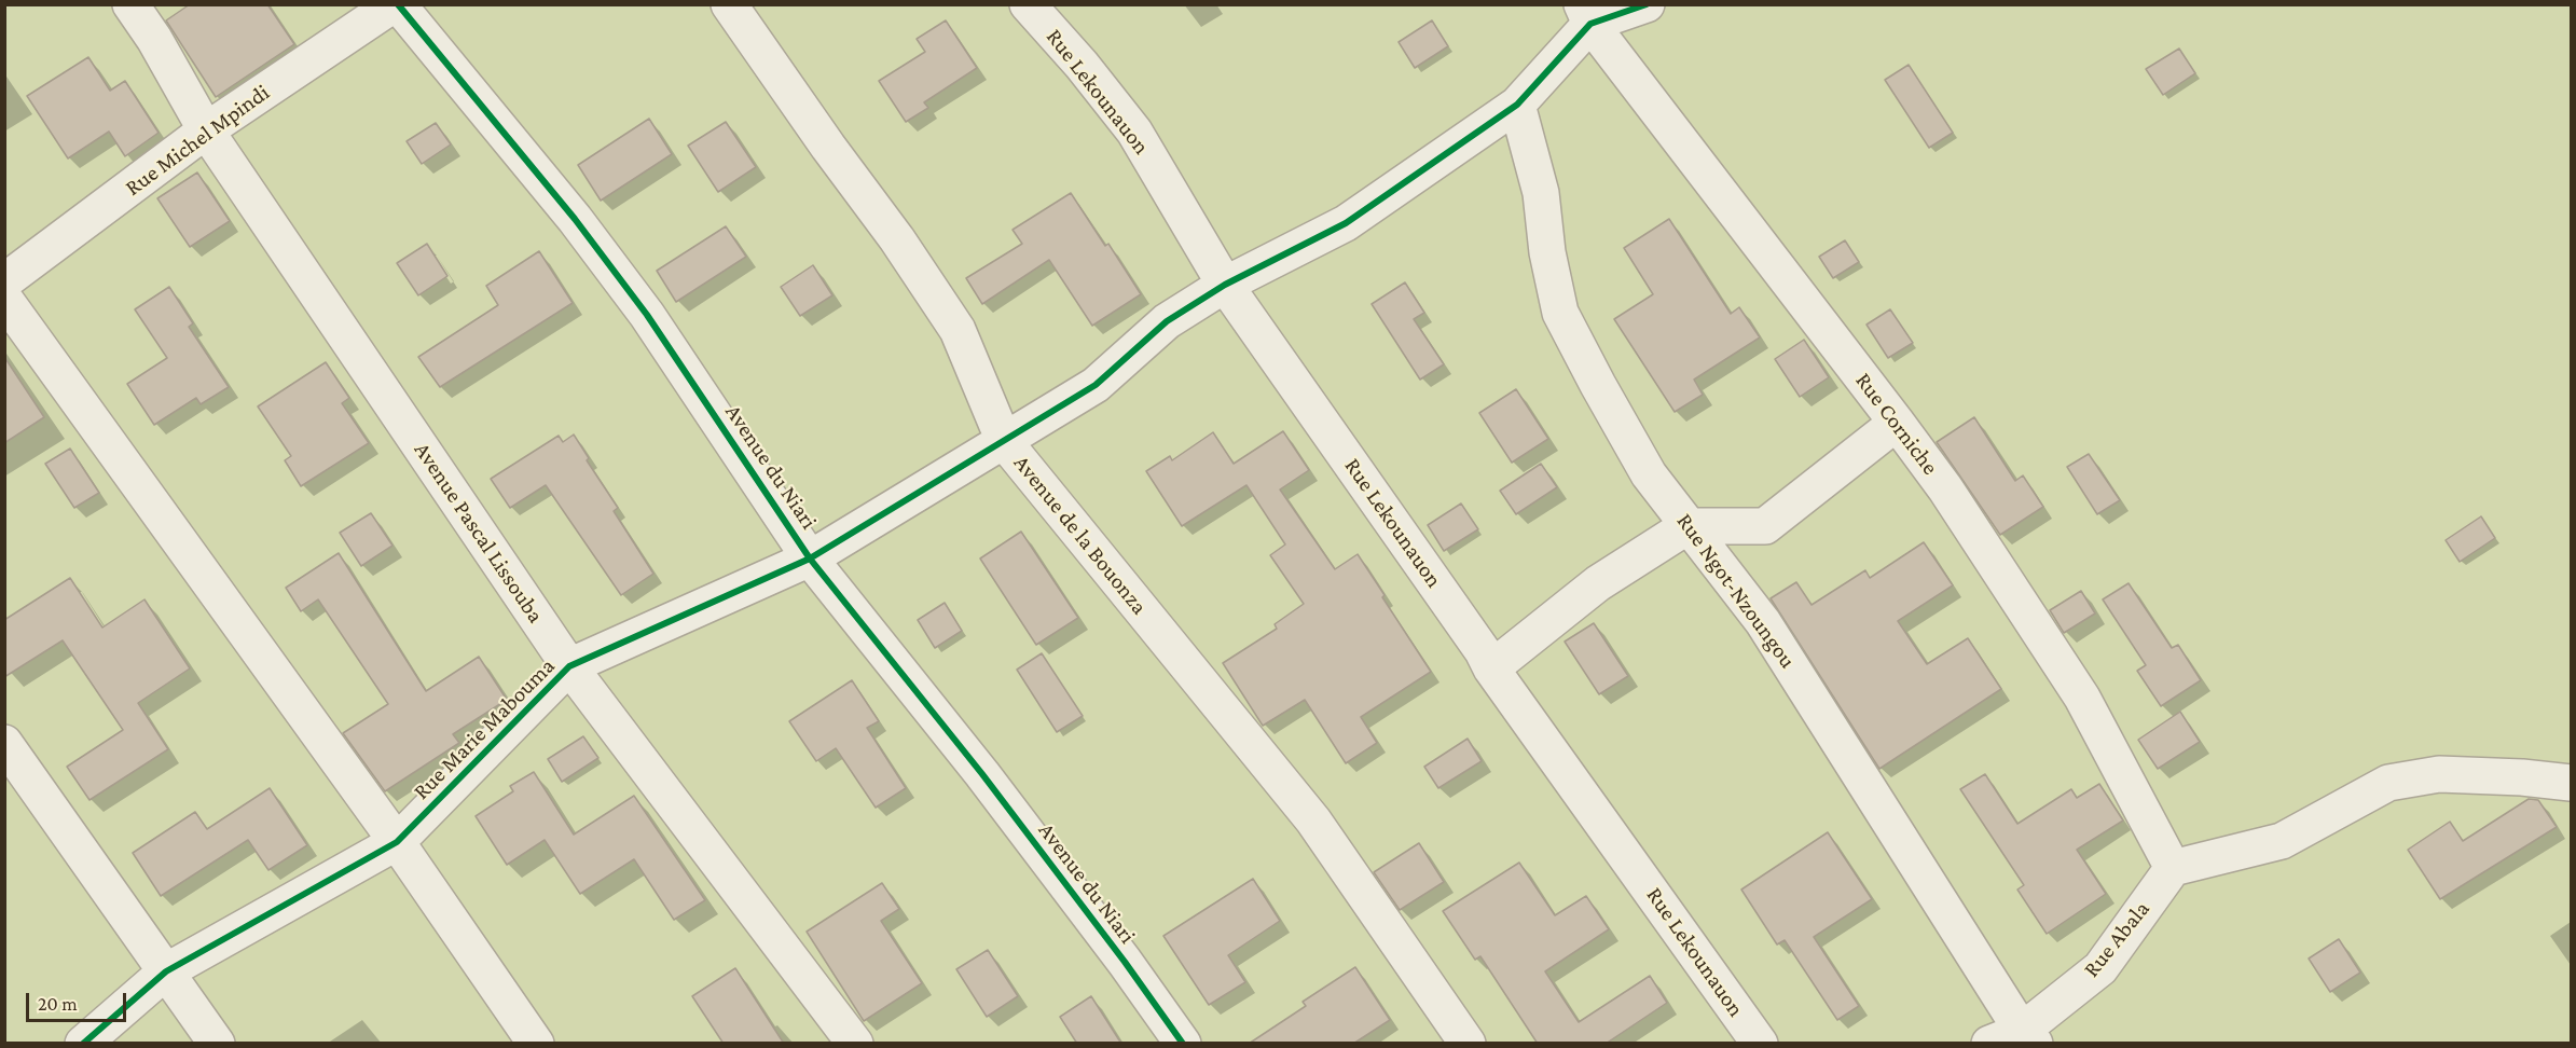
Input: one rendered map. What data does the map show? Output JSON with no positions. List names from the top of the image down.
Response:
{
  "streets": {
    "street": [
      "Rue Lekounauon",
      "Rue Michel Mpindi",
      "Rue Corniche",
      "Avenue du Niari",
      "Avenue Pascal Lissouba",
      "Avenue de la Bouonza",
      "Rue Ngot-Nzoungou",
      "Rue Marie Mabouma",
      "Rue Abala"
    ]
  },
  "crossings": [
    ["Rue Lekounauon", "Rue Marie Mabouma"],
    ["Rue Michel Mpindi", "Avenue du Niari"],
    ["Rue Michel Mpindi", "Avenue Pascal Lissouba"],
    ["Rue Corniche", "Rue Marie Mabouma"],
    ["Rue Corniche", "Rue Abala"],
    ["Avenue du Niari", "Rue Marie Mabouma"],
    ["Avenue Pascal Lissouba", "Rue Marie Mabouma"],
    ["Avenue de la Bouonza", "Rue Marie Mabouma"],
    ["Rue Ngot-Nzoungou", "Rue Marie Mabouma"],
    ["Rue Ngot-Nzoungou", "Rue Abala"]
  ],
  "scale_bar": "20 m"
}
